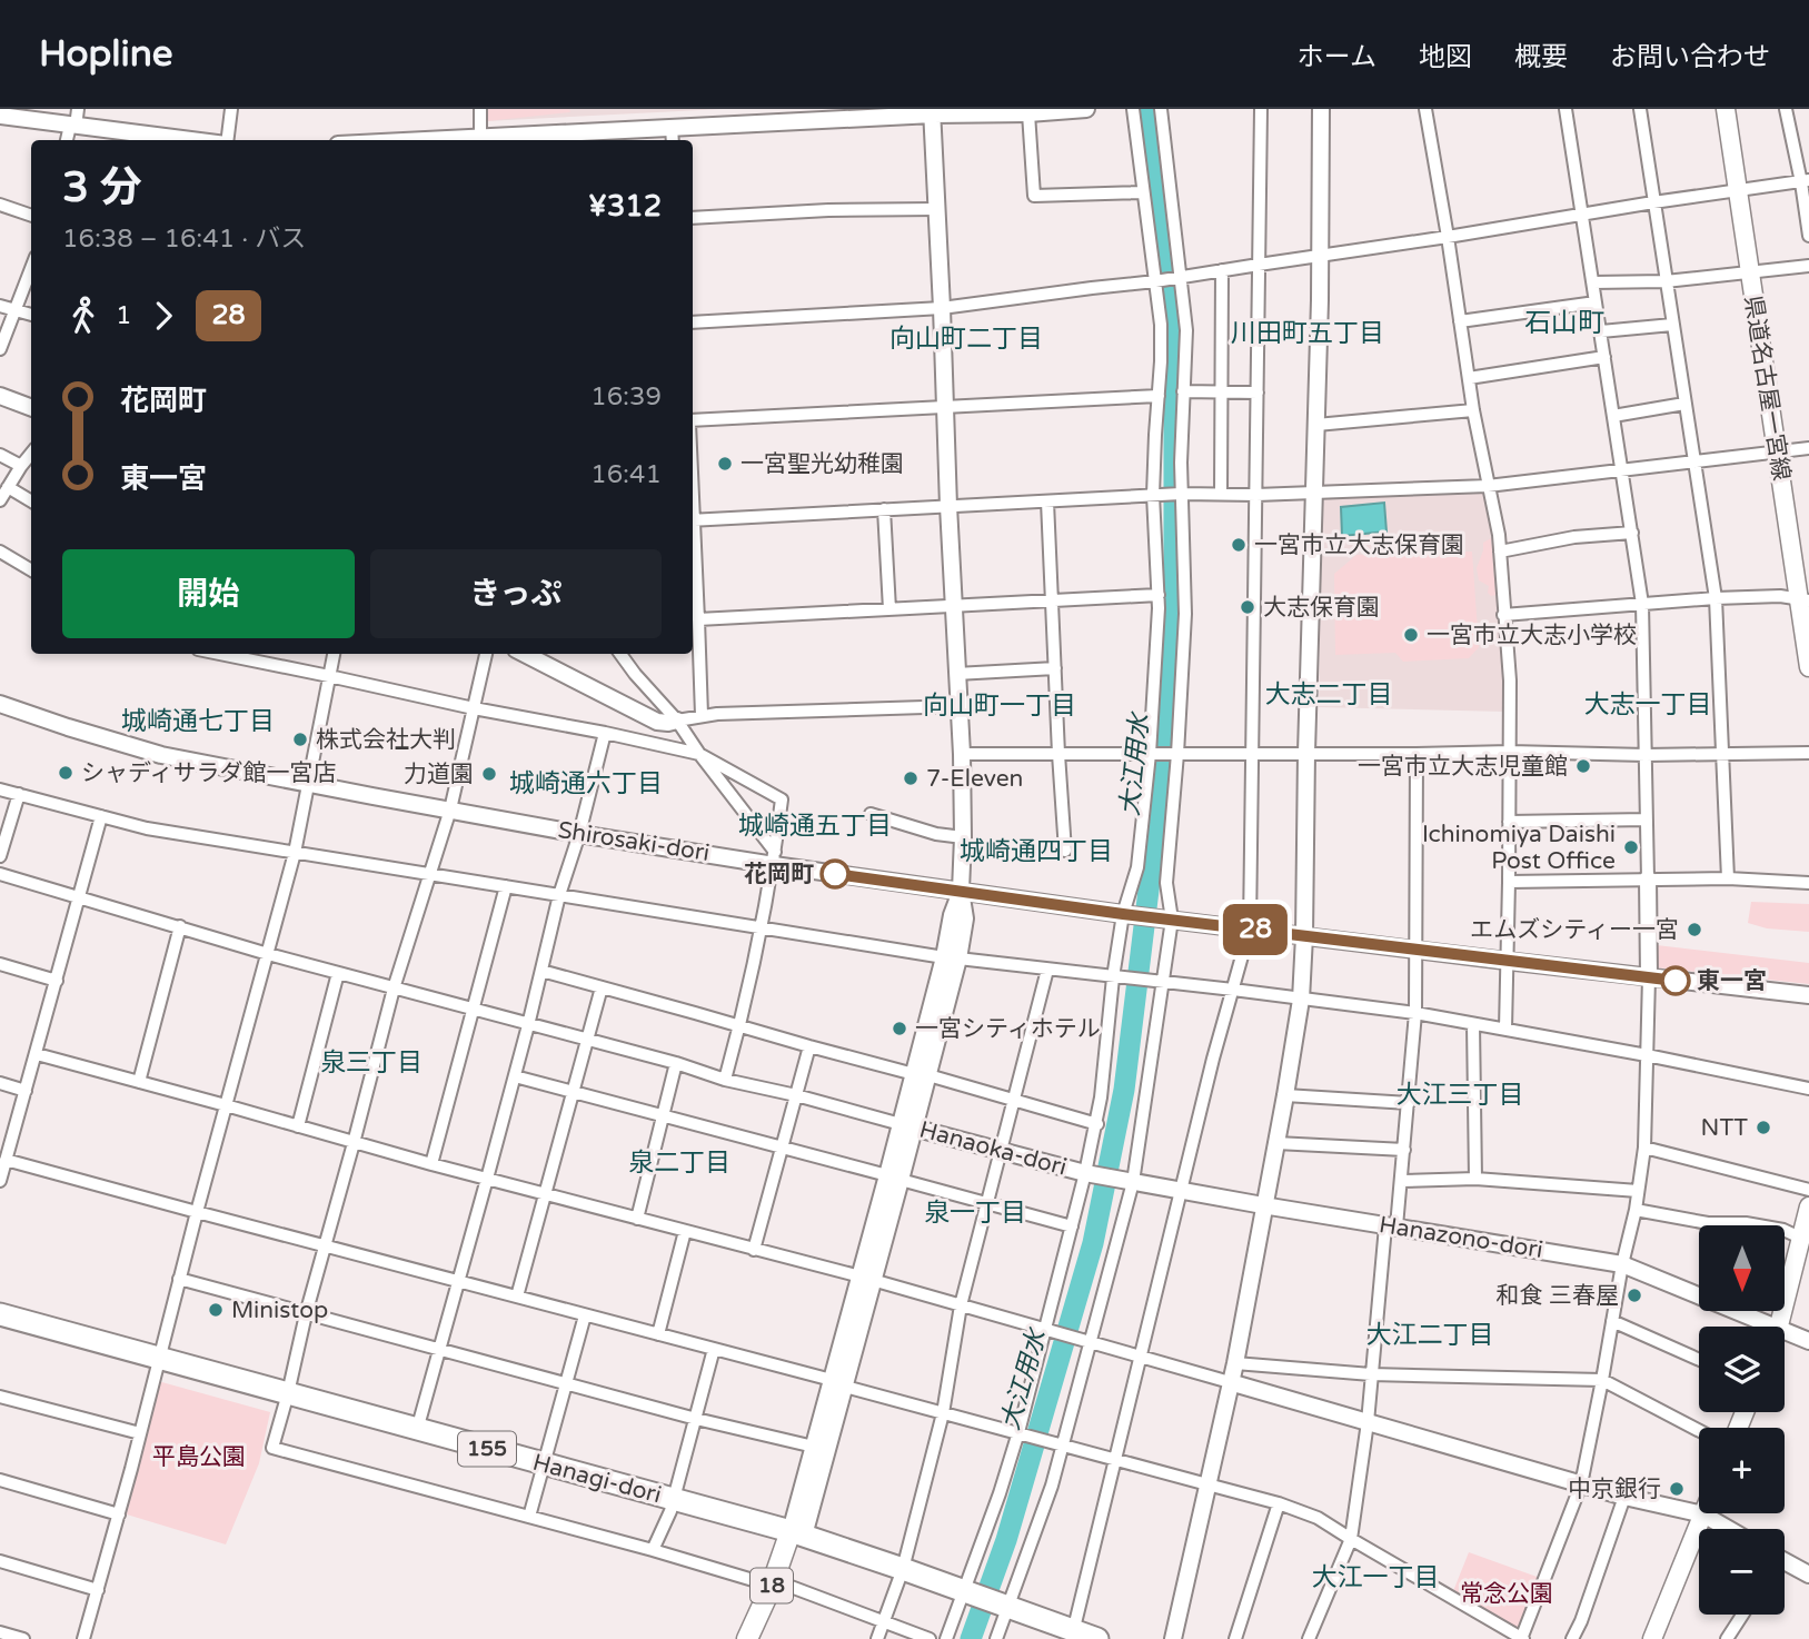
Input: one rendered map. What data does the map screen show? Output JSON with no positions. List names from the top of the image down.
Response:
{
  "streets": {
    "highway": ["155", "Hanagi-dori"],
    "main road": ["県道名古屋一宮線", "18"],
    "street": ["Shirosaki-dori", "Hanaoka-dori", "Hanazono-dori"]
  },
  "crossings": [
    ["Hanaoka-dori", "Hanazono-dori"],
    ["Hanagi-dori", "18"]
  ],
  "districts": [
    "石山町",
    "川田町五丁目",
    "向山町二丁目",
    "大志二丁目",
    "大志一丁目",
    "向山町一丁目",
    "城崎通七丁目",
    "城崎通六丁目",
    "城崎通五丁目",
    "城崎通四丁目",
    "泉三丁目",
    "大江三丁目",
    "泉二丁目",
    "泉一丁目",
    "大江二丁目",
    "大江一丁目"
  ],
  "water": ["大江用水"],
  "parks": ["平島公園", "常念公園"],
  "places": [
    "一宮聖光幼稚園",
    "一宮市立大志保育園",
    "大志保育園",
    "一宮市立大志小学校",
    "株式会社大判",
    "一宮市立大志児童館",
    "シャディサラダ館一宮店",
    "力道園",
    "7-Eleven",
    "Ichinomiya Daishi Post Office",
    "花岡町",
    "エムズシティー一宮",
    "東一宮",
    "一宮シティホテル",
    "NTT",
    "和食 三春屋",
    "Ministop",
    "中京銀行"
  ],
  "lines": ["bus line 28"],
  "north": "bottom",
  "page": {
    "header": "Hopline",
    "nav": [
      "ホーム",
      "地図",
      "概要",
      "お問い合わせ"
    ],
    "on_map": "28",
    "heading": ["3 分", "16:38 – 16:41 · バス", "¥312"],
    "legs": ["1", "28"],
    "list": [
      {
        "name": "花岡町",
        "value": "16:39"
      },
      {
        "name": "東一宮",
        "value": "16:41"
      }
    ],
    "buttons": ["開始", "きっぷ"],
    "map_buttons": ["+", "−"]
  }
}
